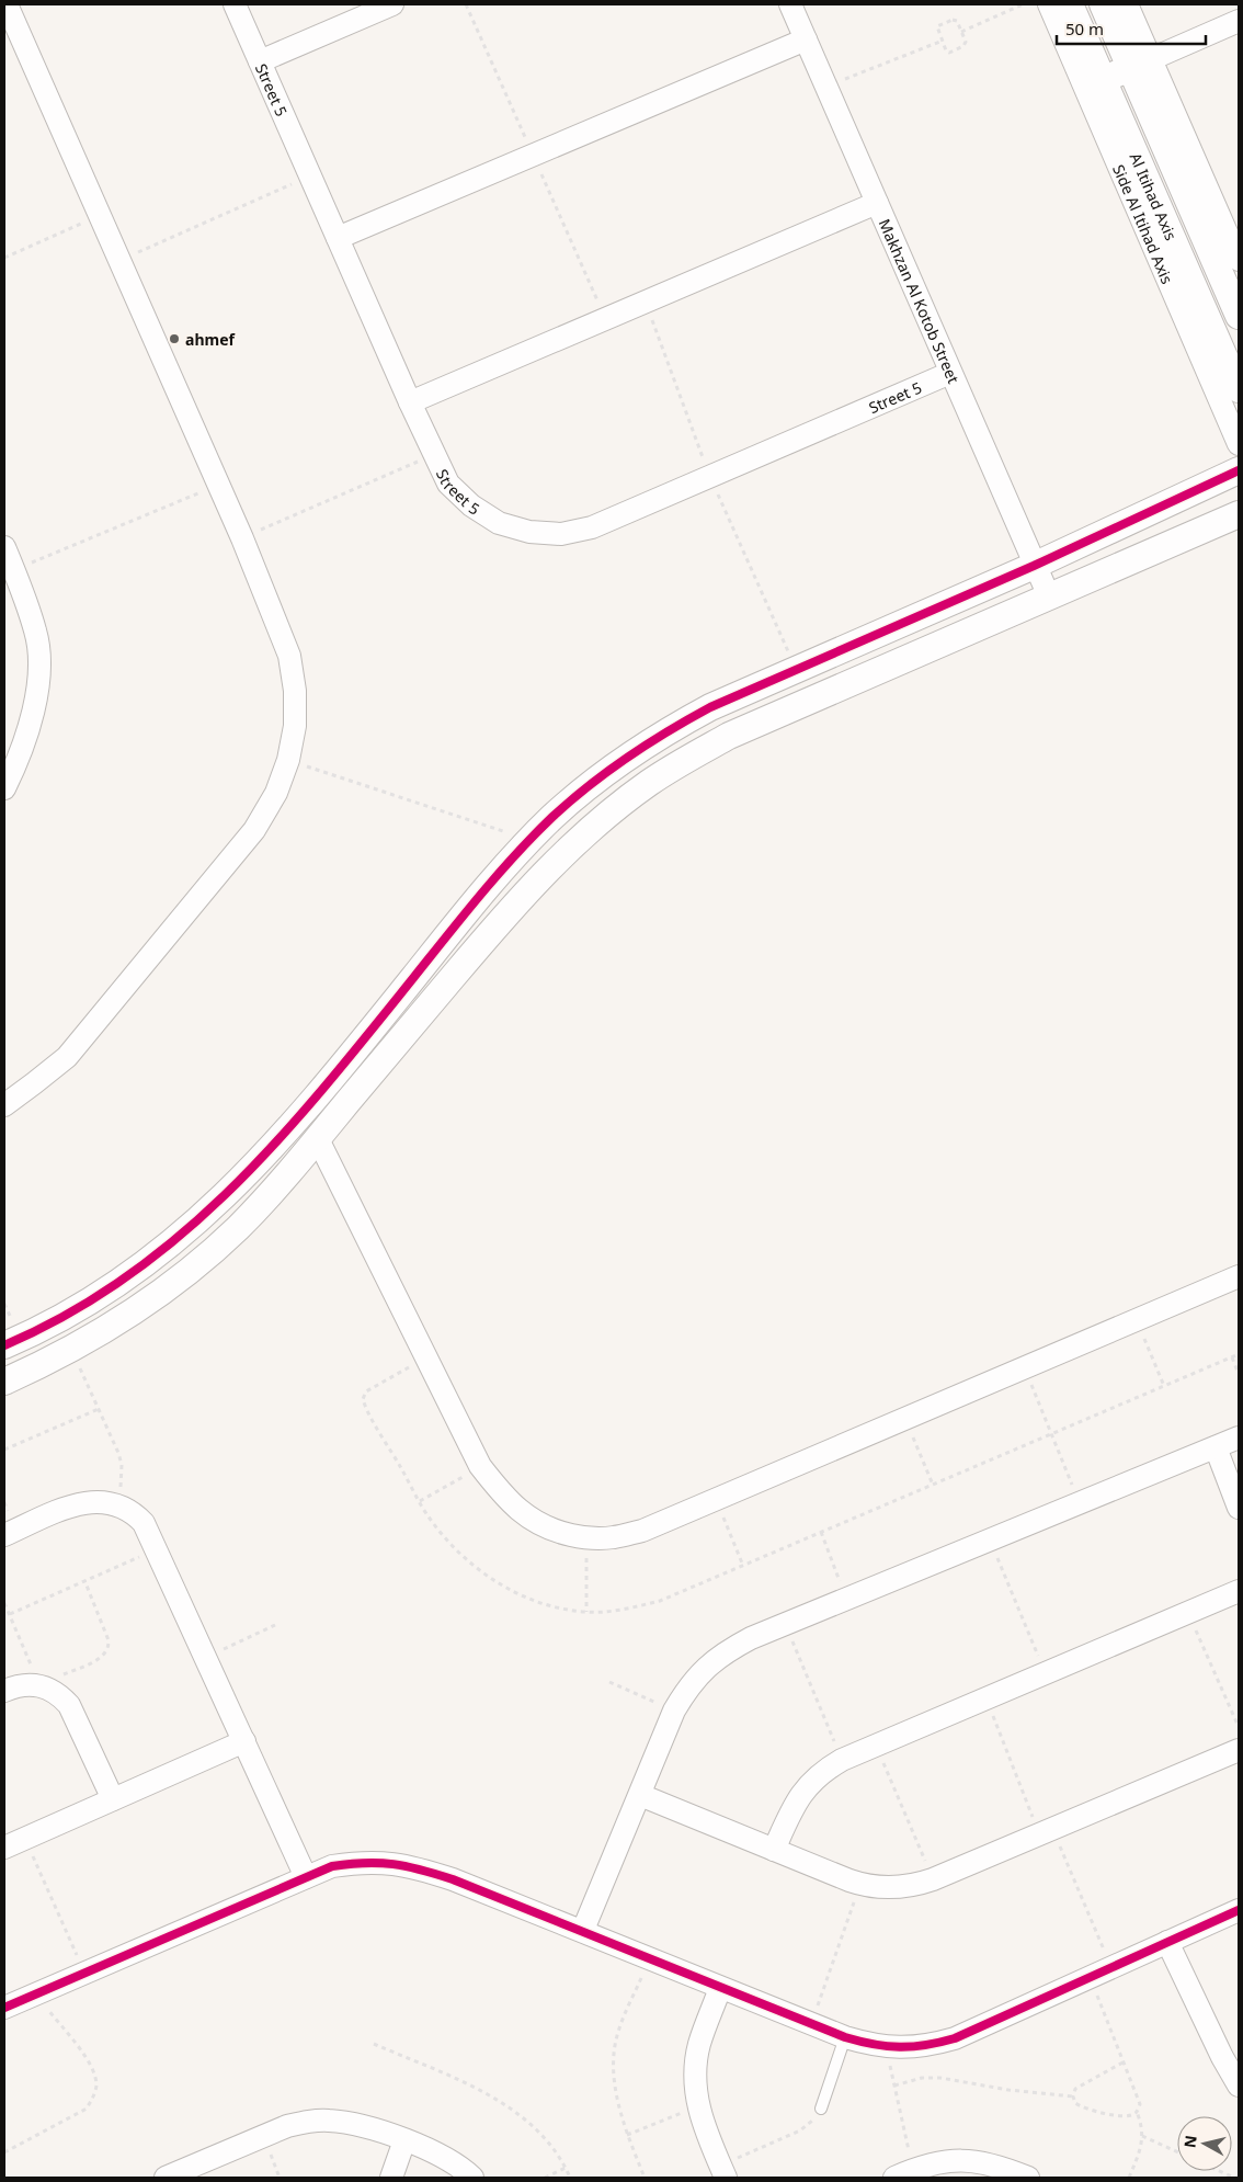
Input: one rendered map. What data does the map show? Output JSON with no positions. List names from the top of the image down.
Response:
{
  "streets": {
    "street": [
      "Street 5",
      "Al Itihad Axis",
      "Side Al Itihad Axis",
      "Makhzan Al Kotob Street"
    ]
  },
  "crossings": [
    ["Street 5", "Makhzan Al Kotob Street"]
  ],
  "places": ["ahmef"],
  "scale_bar": "50 m",
  "north": "left"
}
